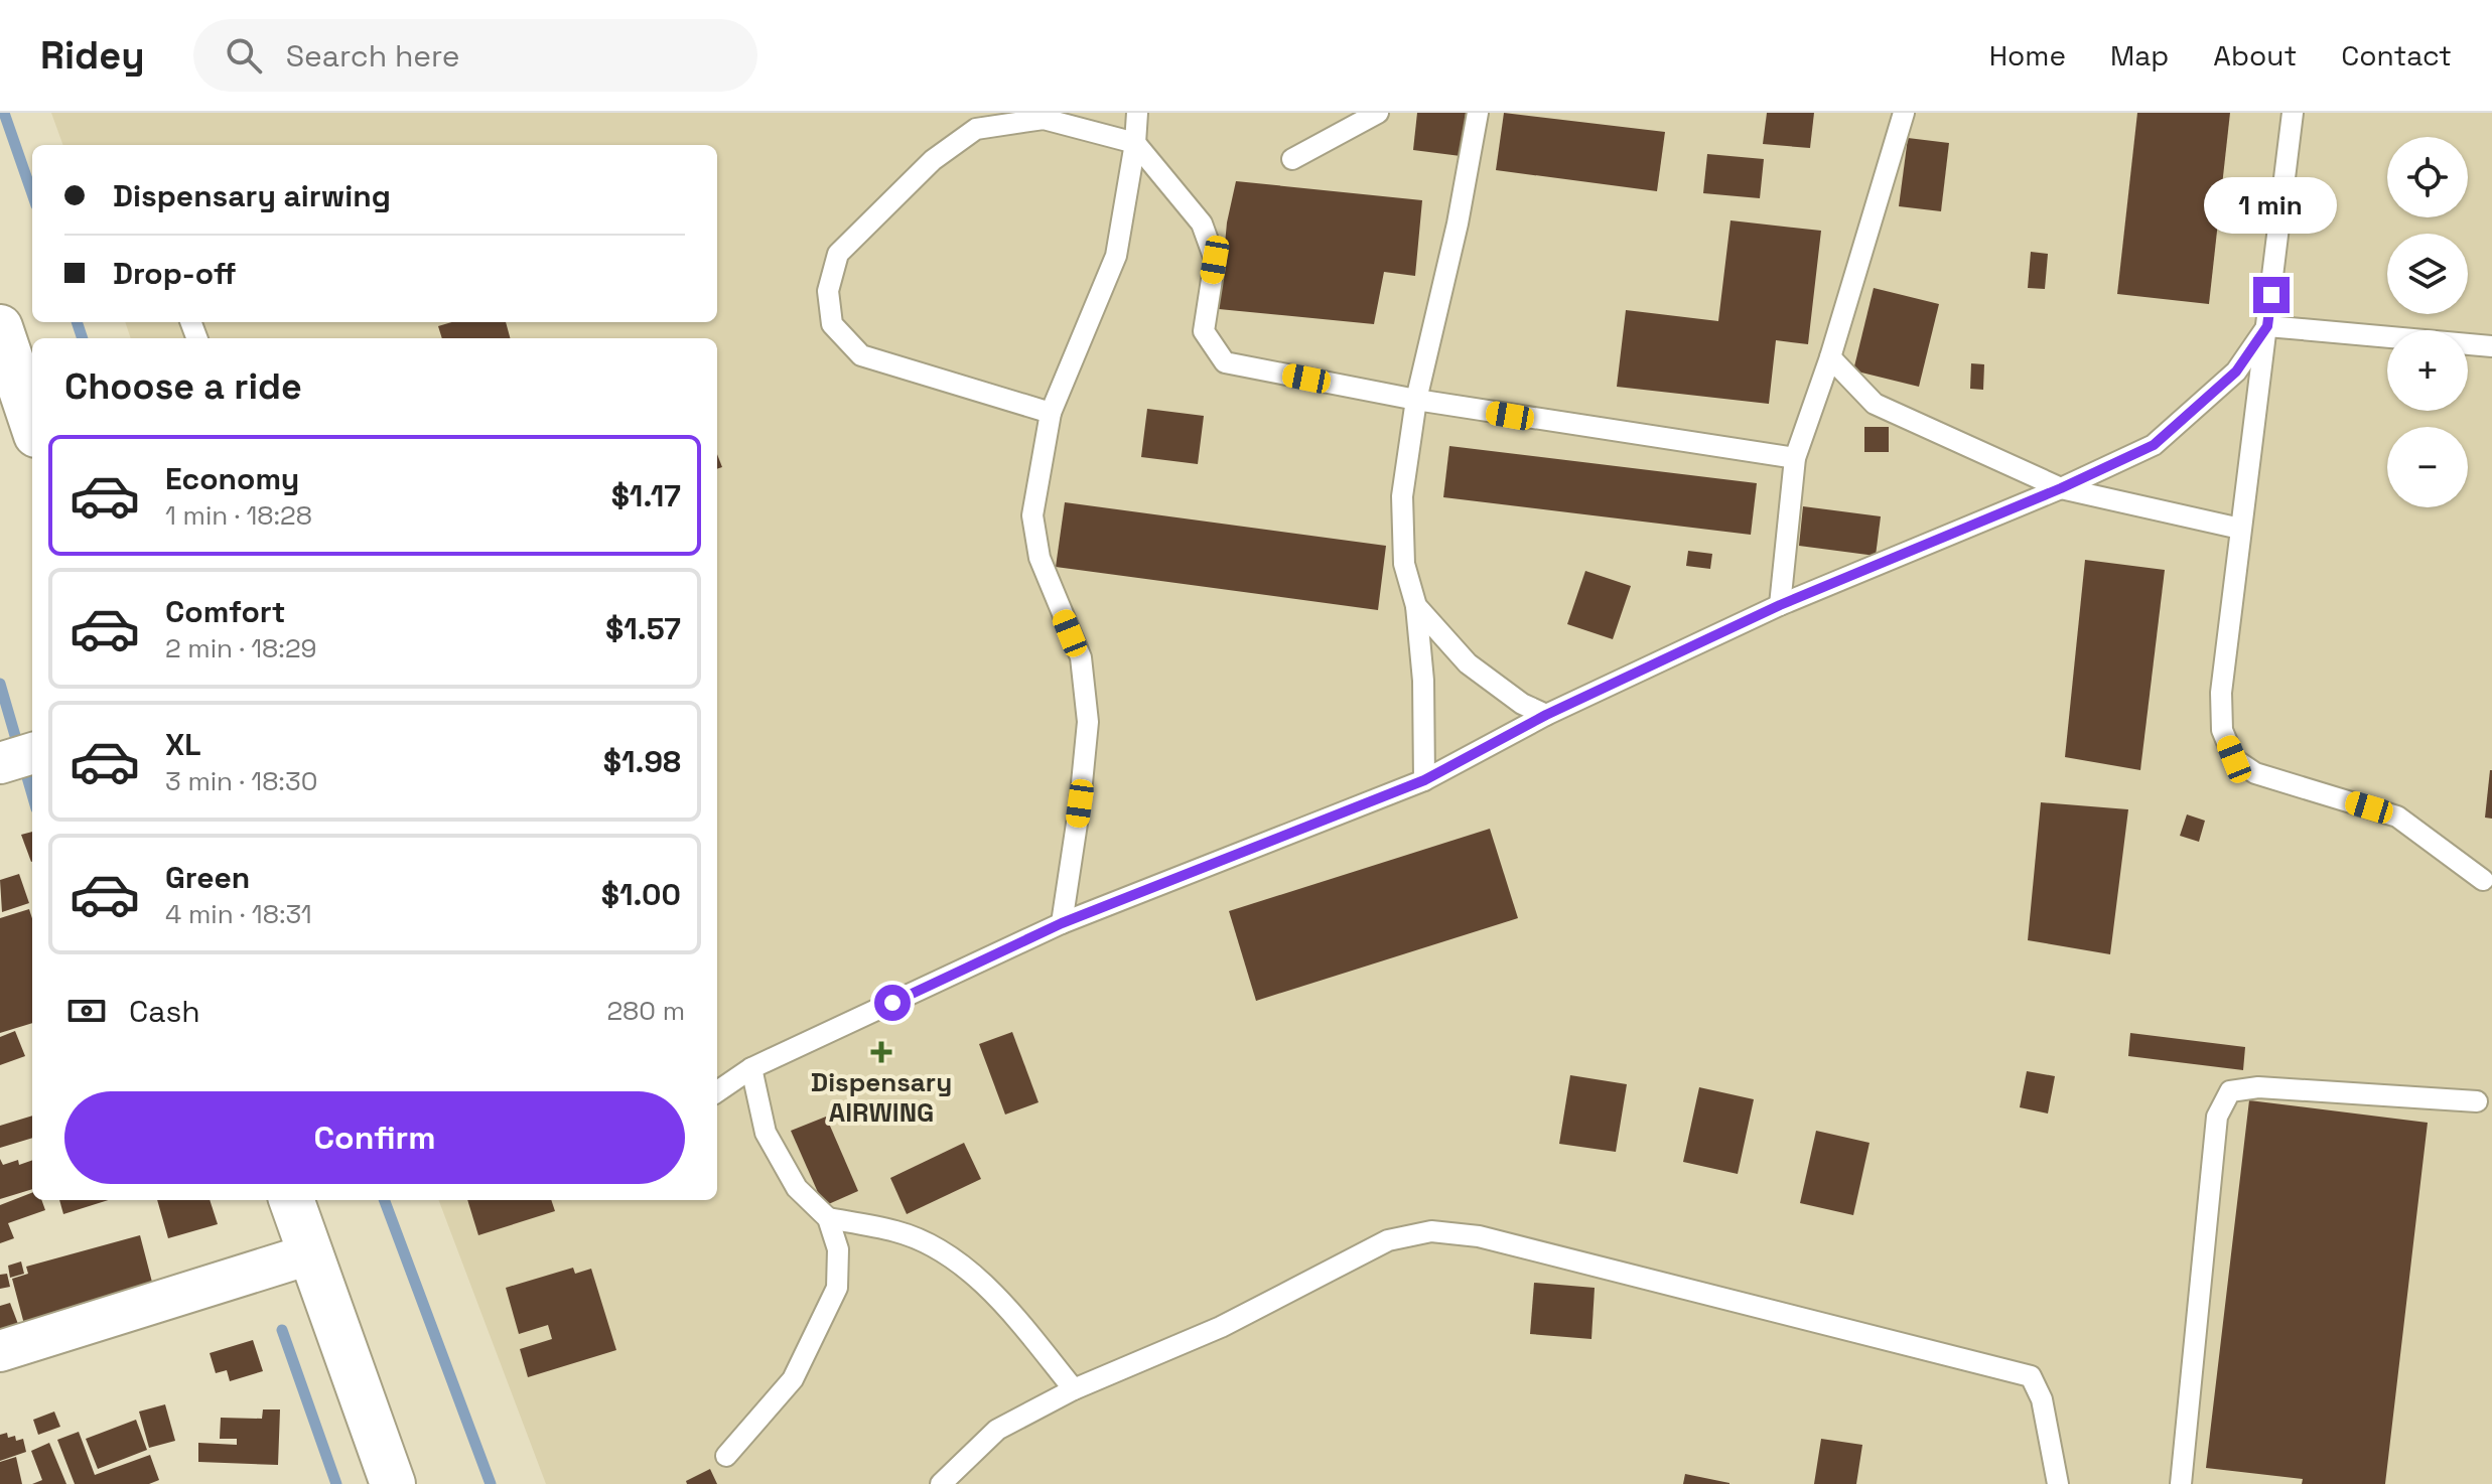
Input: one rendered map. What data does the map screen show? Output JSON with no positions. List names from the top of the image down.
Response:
{
  "places": {
    "health": ["Dispensary AIRWING"]
  },
  "page": {
    "header": "Ridey",
    "search": "Search here",
    "nav": [
      "Home",
      "Map",
      "About",
      "Contact"
    ],
    "map_buttons": ["+", "−"],
    "banner": ["Dispensary airwing", "Drop-off"],
    "bubble": "1 min",
    "heading": "Choose a ride",
    "list": [
      {
        "name": "Economy",
        "note": "1 min · 18:28",
        "value": "$1.17"
      },
      {
        "name": "Comfort",
        "note": "2 min · 18:29",
        "value": "$1.57"
      },
      {
        "name": "XL",
        "note": "3 min · 18:30",
        "value": "$1.98"
      },
      {
        "name": "Green",
        "note": "4 min · 18:31",
        "value": "$1.00"
      }
    ],
    "pay": ["Cash", "280 m"],
    "buttons": "Confirm"
  }
}
